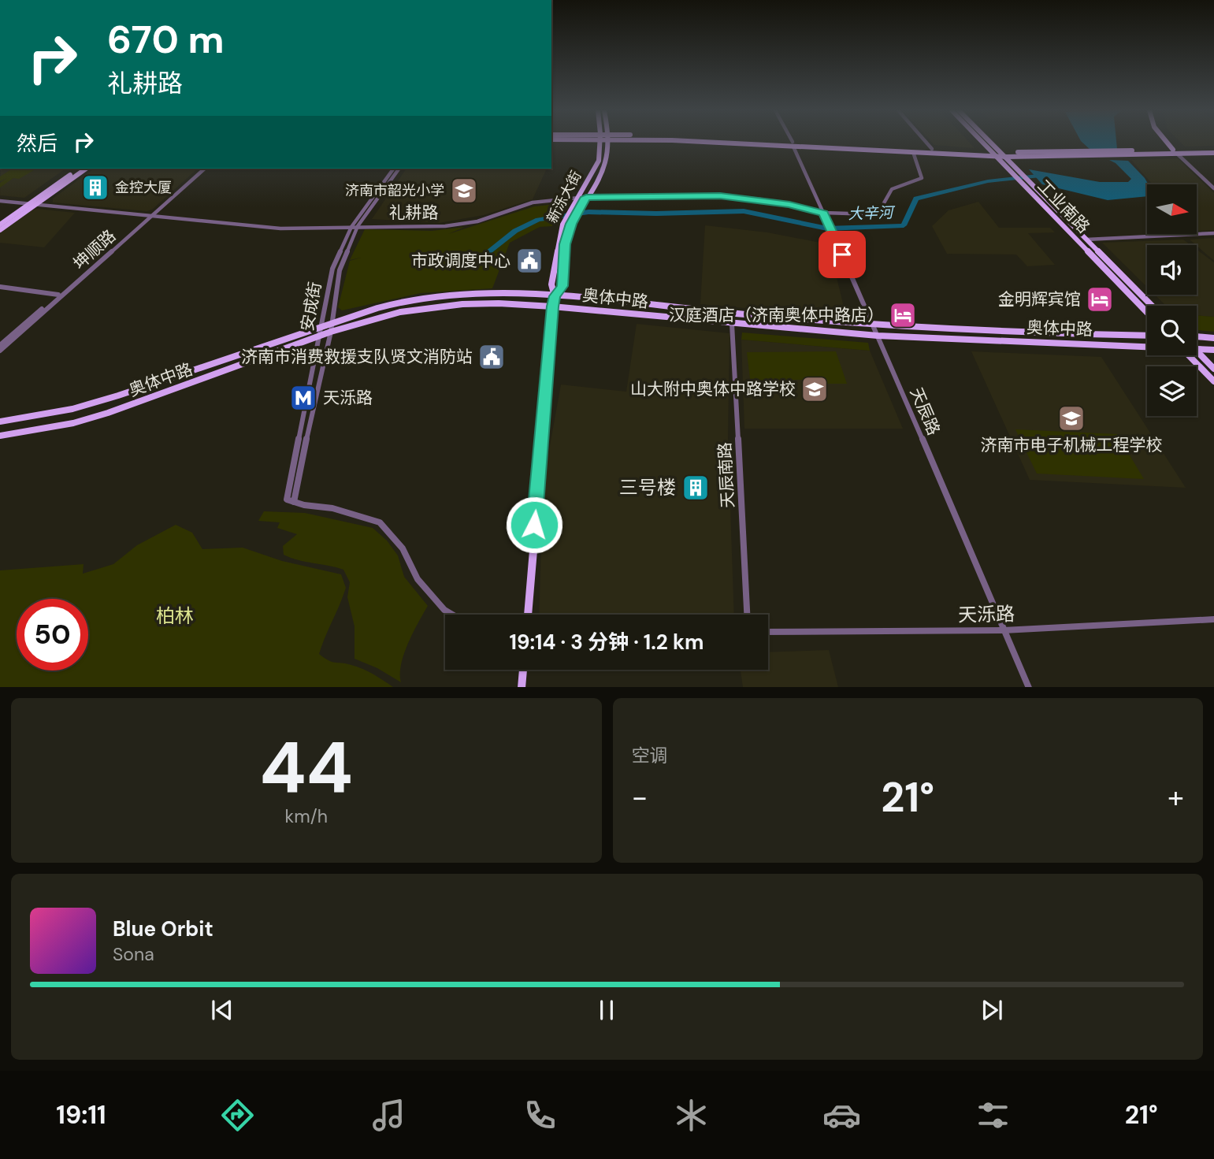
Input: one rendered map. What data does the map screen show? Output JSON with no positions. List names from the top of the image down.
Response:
{
  "streets": {
    "main road": ["新泺大街", "工业南路", "奥体中路"],
    "street": [
      "礼耕路",
      "坤顺路",
      "安成街",
      "天辰路",
      "天辰南路",
      "天泺路"
    ]
  },
  "crossings": [
    ["新泺大街", "礼耕路"],
    ["新泺大街", "奥体中路"],
    ["礼耕路", "坤顺路"],
    ["礼耕路", "安成街"],
    ["礼耕路", "天辰路"],
    ["奥体中路", "安成街"],
    ["奥体中路", "天辰路"],
    ["奥体中路", "天辰南路"],
    ["天辰路", "天泺路"]
  ],
  "water": ["大辛河"],
  "parks": ["柏林"],
  "places": {
    "building": ["金控大厦", "三号楼"],
    "school or university": ["济南市韶光小学", "山大附中奥体中路学校", "济南市电子机械工程学校"],
    "public building": ["市政调度中心", "济南市消费救援支队贤文消防站"],
    "hotel": ["金明辉宾馆", "汉庭酒店（济南奥体中路店）"],
    "metro station": ["天泺路"]
  },
  "north": "right",
  "page": {
    "turn": ["670 m", "礼耕路"],
    "then": "然后",
    "limit": "50",
    "trip": "19:14 · 3 分钟 · 1.2 km",
    "tile": [
      ["44", "km/h"],
      "空调"
    ],
    "heat": ["−", "21°", "+"],
    "song": ["Blue Orbit", "Sona"],
    "tabs": ["19:11", "21°"]
  }
}
